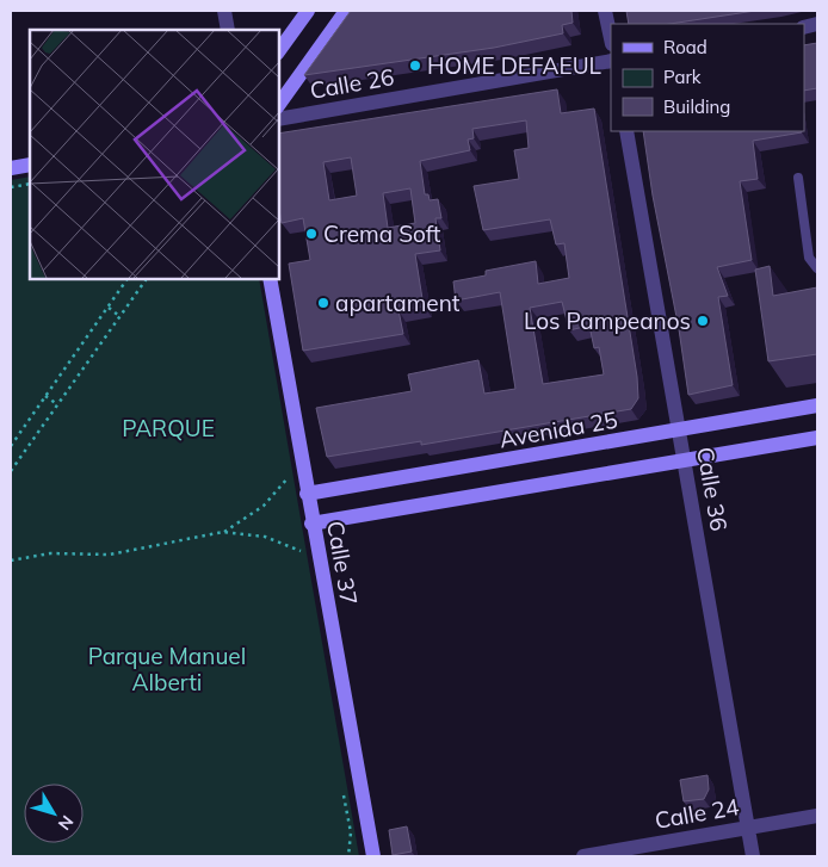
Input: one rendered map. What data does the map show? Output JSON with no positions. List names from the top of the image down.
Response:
{
  "streets": {
    "main road": ["Avenida 25", "Calle 37"],
    "street": ["Calle 26", "Calle 36", "Calle 24"]
  },
  "crossings": [
    ["Avenida 25", "Calle 36"],
    ["Avenida 25", "Calle 37"],
    ["Calle 36", "Calle 24"]
  ],
  "parks": ["PARQUE", "Parque Manuel Alberti"],
  "places": [
    "HOME DEFAEUL",
    "Crema Soft",
    "apartament",
    "Los Pampeanos"
  ],
  "legend": ["Road", "Park", "Building"],
  "north": "bottom right"
}
